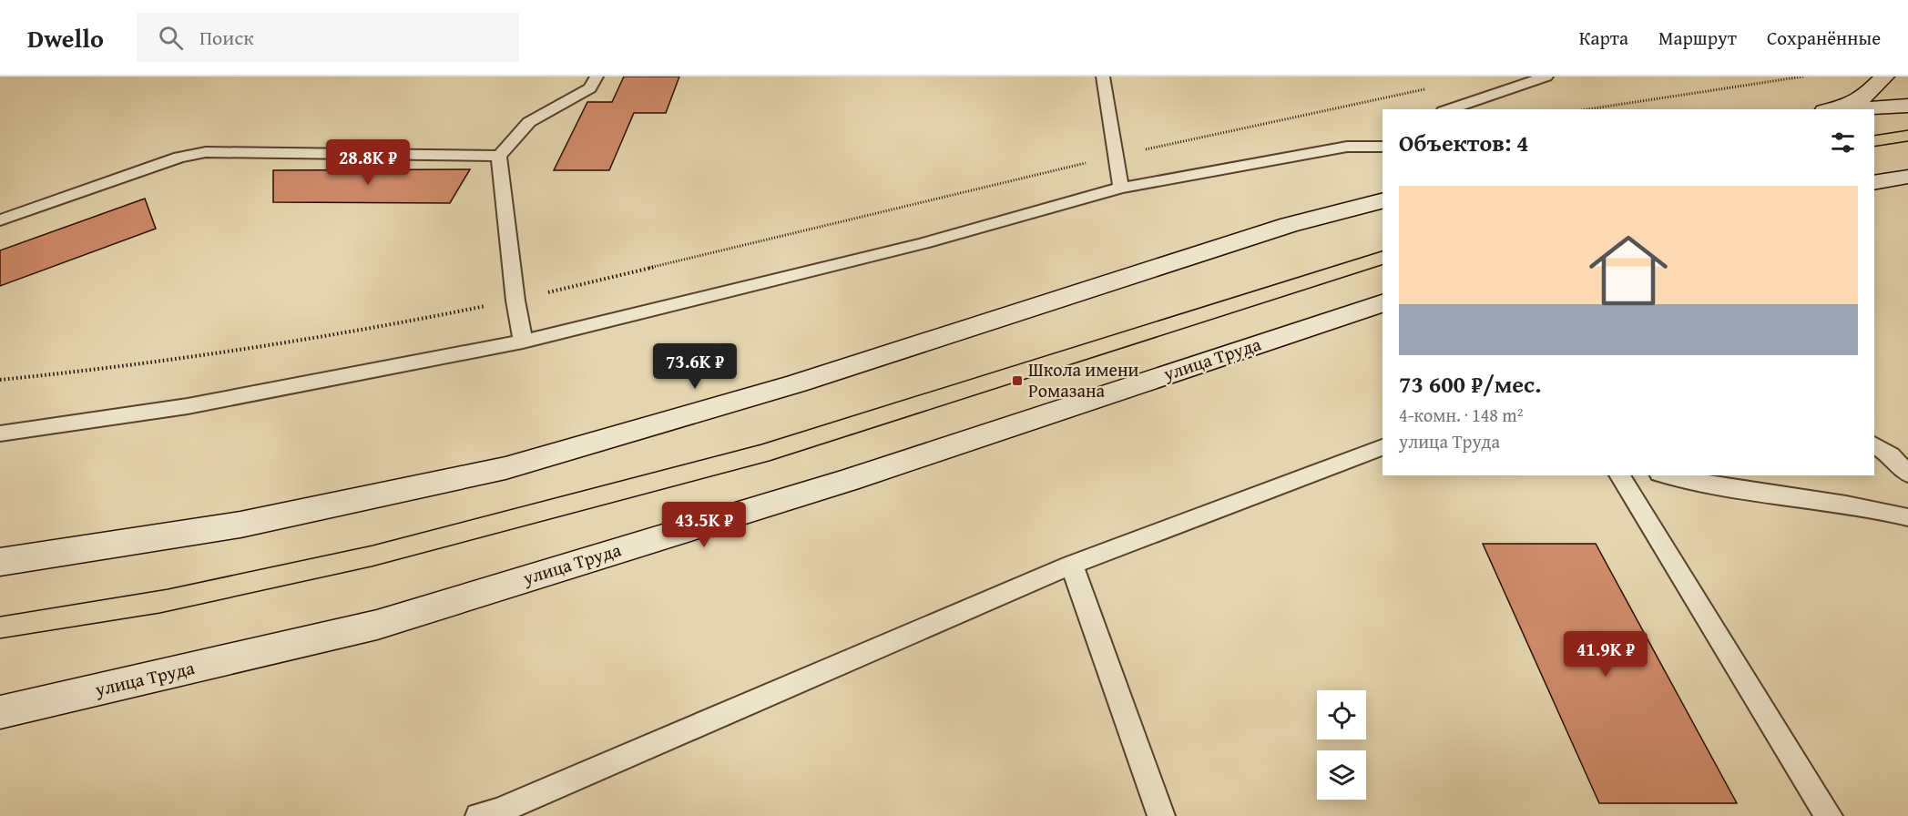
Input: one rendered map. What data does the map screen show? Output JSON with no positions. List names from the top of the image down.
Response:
{
  "streets": {
    "main road": ["улица Труда"]
  },
  "places": {
    "transit": ["Школа имени Ромазана"]
  },
  "page": {
    "header": "Dwello",
    "search": "Поиск",
    "nav": ["Карта", "Маршрут", "Сохранённые"],
    "heading": "Объектов: 4",
    "price": [
      "28.8K ₽",
      "73.6K ₽",
      "43.5K ₽",
      "41.9K ₽"
    ],
    "list": [
      {
        "name": "73 600 ₽/мес.",
        "note": "4-комн. · 148 m² · улица Труда"
      }
    ]
  }
}
